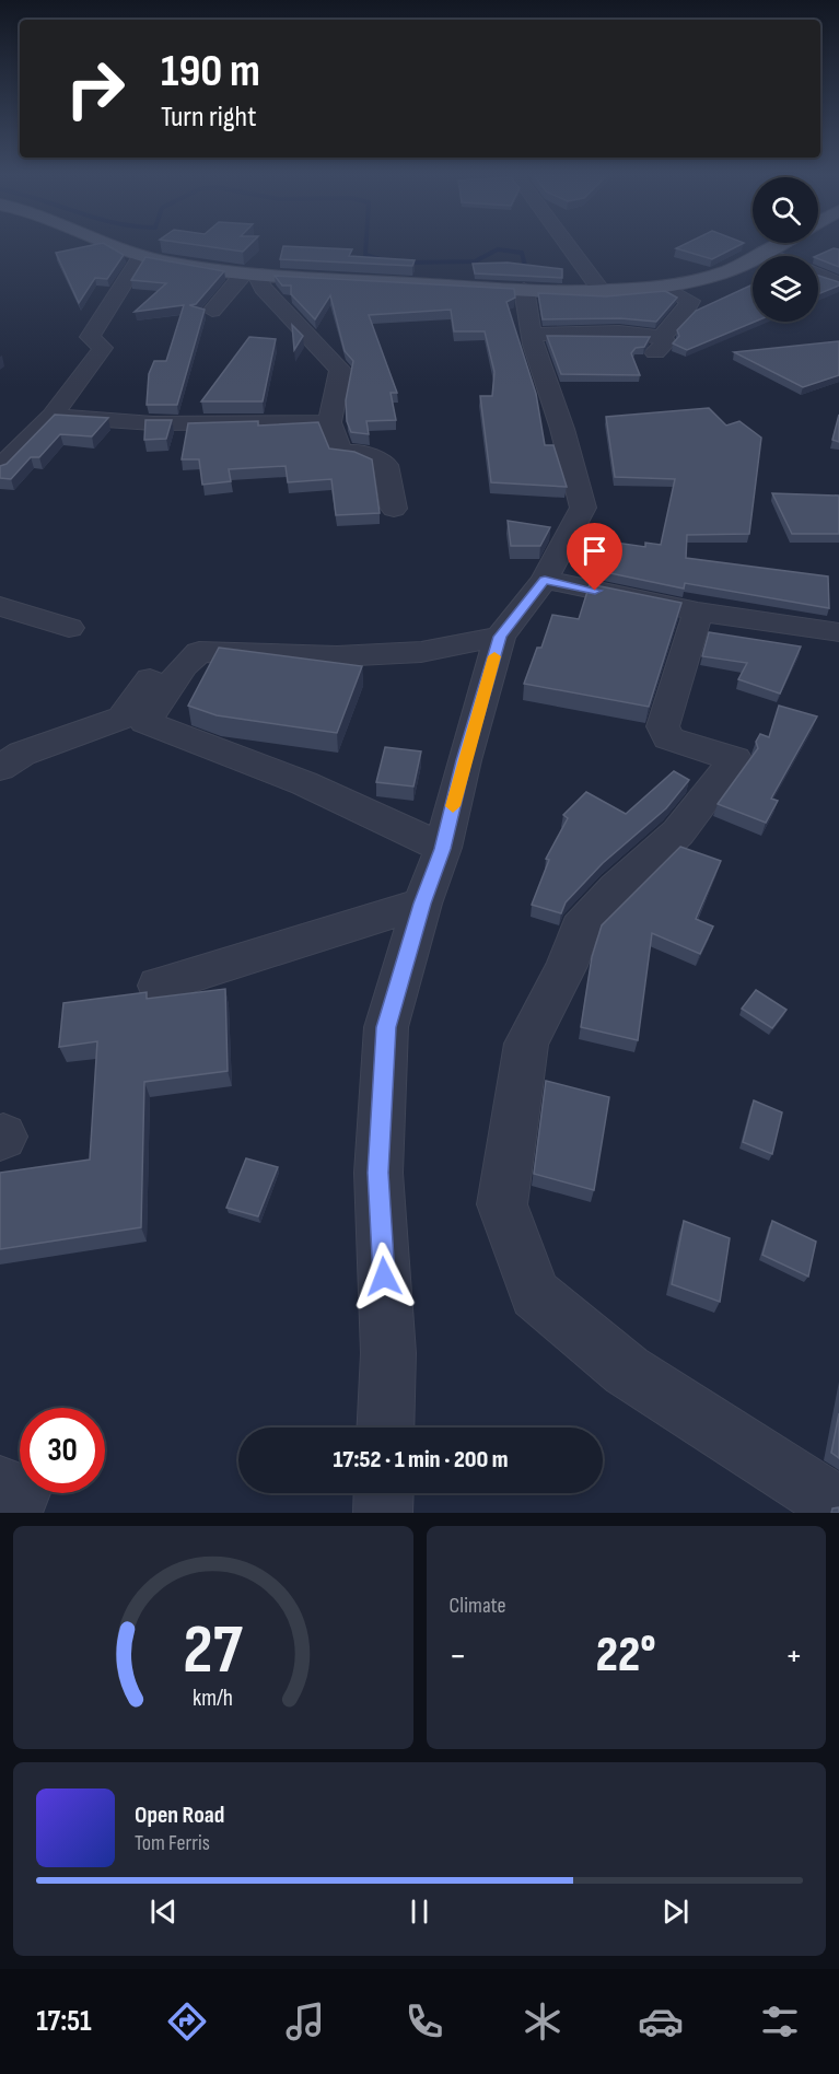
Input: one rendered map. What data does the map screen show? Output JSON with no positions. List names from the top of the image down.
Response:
{
  "page": {
    "turn": ["190 m", "Turn right"],
    "limit": "30",
    "trip": "17:52 · 1 min · 200 m",
    "tile": "Climate",
    "heat": ["−", "22°", "+"],
    "song": ["Open Road", "Tom Ferris"],
    "tabs": "17:51",
    "gauge": ["27", "km/h"]
  }
}
